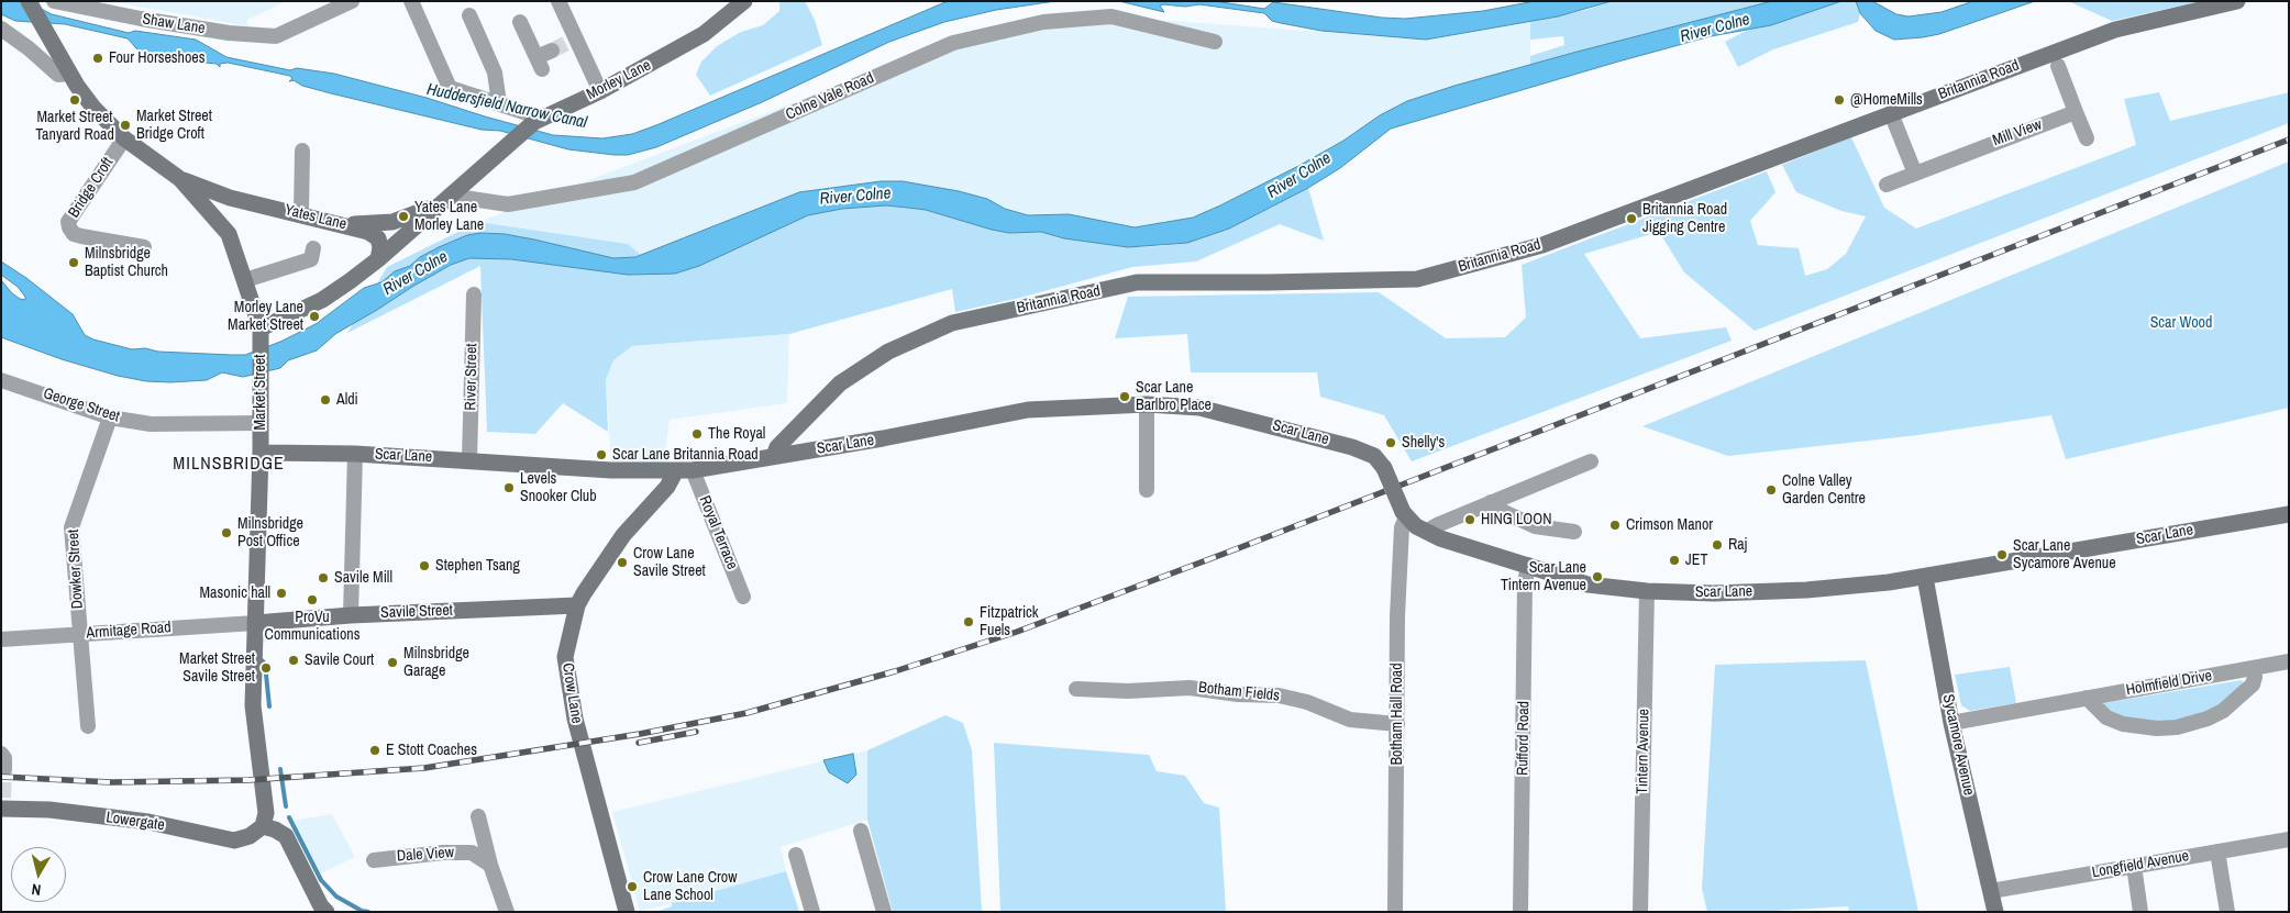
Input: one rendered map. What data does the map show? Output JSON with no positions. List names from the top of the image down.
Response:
{
  "streets": {
    "street": [
      "Shaw Lane",
      "Morley Lane",
      "Britannia Road",
      "Colne Vale Road",
      "Mill View",
      "Bridge Croft",
      "Yates Lane",
      "River Street",
      "Market Street",
      "George Street",
      "Scar Lane",
      "Royal Terrace",
      "Dowker Street",
      "Savile Street",
      "Armitage Road",
      "Holmfield Drive",
      "Botham Fields",
      "Crow Lane",
      "Botham Hall Road",
      "Rufford Road",
      "Sycamore Avenue",
      "Tintern Avenue",
      "Lowergate",
      "Dale View",
      "Longfield Avenue"
    ]
  },
  "crossings": [
    ["Morley Lane", "Colne Vale Road"],
    ["Morley Lane", "Yates Lane"],
    ["Morley Lane", "Market Street"],
    ["Britannia Road", "Scar Lane"],
    ["Bridge Croft", "Market Street"],
    ["Yates Lane", "Market Street"],
    ["River Street", "Scar Lane"],
    ["Market Street", "George Street"],
    ["Market Street", "Scar Lane"],
    ["Market Street", "Savile Street"],
    ["Market Street", "Armitage Road"],
    ["Market Street", "Lowergate"],
    ["George Street", "Dowker Street"],
    ["Scar Lane", "Royal Terrace"],
    ["Scar Lane", "Crow Lane"],
    ["Scar Lane", "Botham Hall Road"],
    ["Scar Lane", "Rufford Road"],
    ["Scar Lane", "Sycamore Avenue"],
    ["Scar Lane", "Tintern Avenue"],
    ["Royal Terrace", "Crow Lane"],
    ["Dowker Street", "Armitage Road"],
    ["Savile Street", "Armitage Road"],
    ["Savile Street", "Crow Lane"],
    ["Holmfield Drive", "Sycamore Avenue"],
    ["Botham Fields", "Botham Hall Road"],
    ["Sycamore Avenue", "Longfield Avenue"]
  ],
  "districts": ["MILNSBRIDGE"],
  "water": ["River Colne", "Huddersfield Narrow Canal"],
  "parks": ["Scar Wood"],
  "places": [
    "Four Horseshoes",
    "Market Street Tanyard Road",
    "@HomeMills",
    "Market Street Bridge Croft",
    "Yates Lane Morley Lane",
    "Britannia Road Jigging Centre",
    "Milnsbridge Baptist Church",
    "Morley Lane Market Street",
    "Scar Lane Barlbro Place",
    "Aldi",
    "The Royal",
    "Shelly's",
    "Scar Lane Britannia Road",
    "Levels Snooker Club",
    "Colne Valley Garden Centre",
    "HING LOON",
    "Crimson Manor",
    "Milnsbridge Post Office",
    "Raj",
    "Scar Lane Sycamore Avenue",
    "JET",
    "Crow Lane Savile Street",
    "Stephen Tsang",
    "Scar Lane Tintern Avenue",
    "Savile Mill",
    "Masonic hall",
    "ProVu Communications",
    "Fitzpatrick Fuels",
    "Savile Court",
    "Milnsbridge Garage",
    "Market Street Savile Street",
    "E Stott Coaches",
    "Crow Lane Crow Lane School"
  ],
  "north": "bottom"
}
